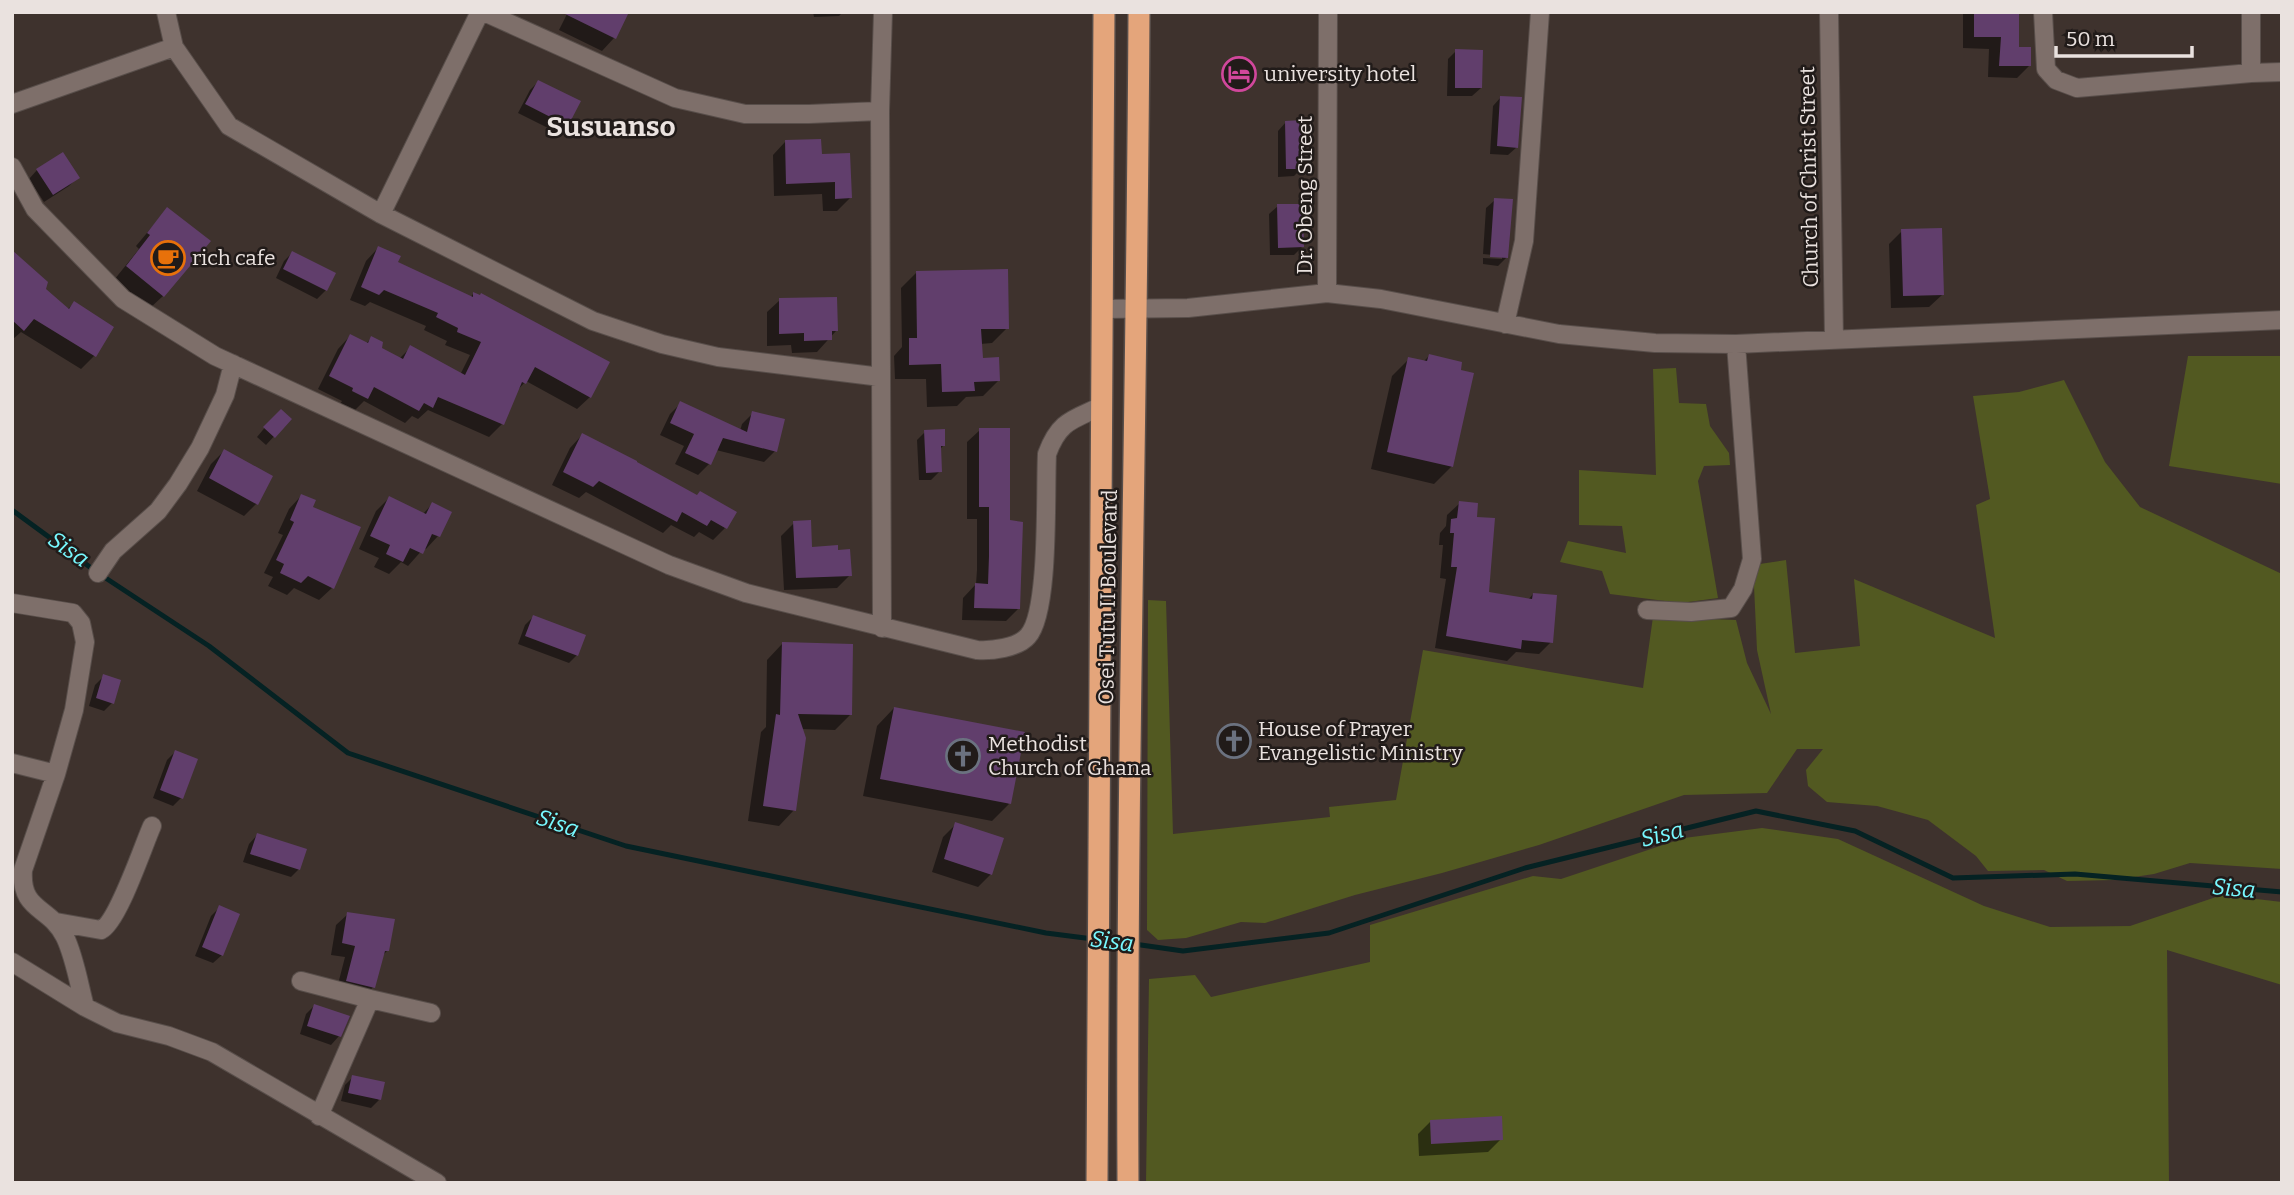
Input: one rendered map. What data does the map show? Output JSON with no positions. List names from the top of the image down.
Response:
{
  "streets": {
    "highway": ["Osei Tutu II Boulevard"],
    "street": ["Church of Christ Street", "Dr. Obeng Street"]
  },
  "districts": ["Susuanso"],
  "water": ["Sisa"],
  "places": {
    "hotel": ["university hotel"],
    "cafe": ["rich cafe"],
    "church": ["House of Prayer Evangelistic Ministry", "Methodist Church of Ghana"]
  },
  "scale_bar": "50 m"
}
